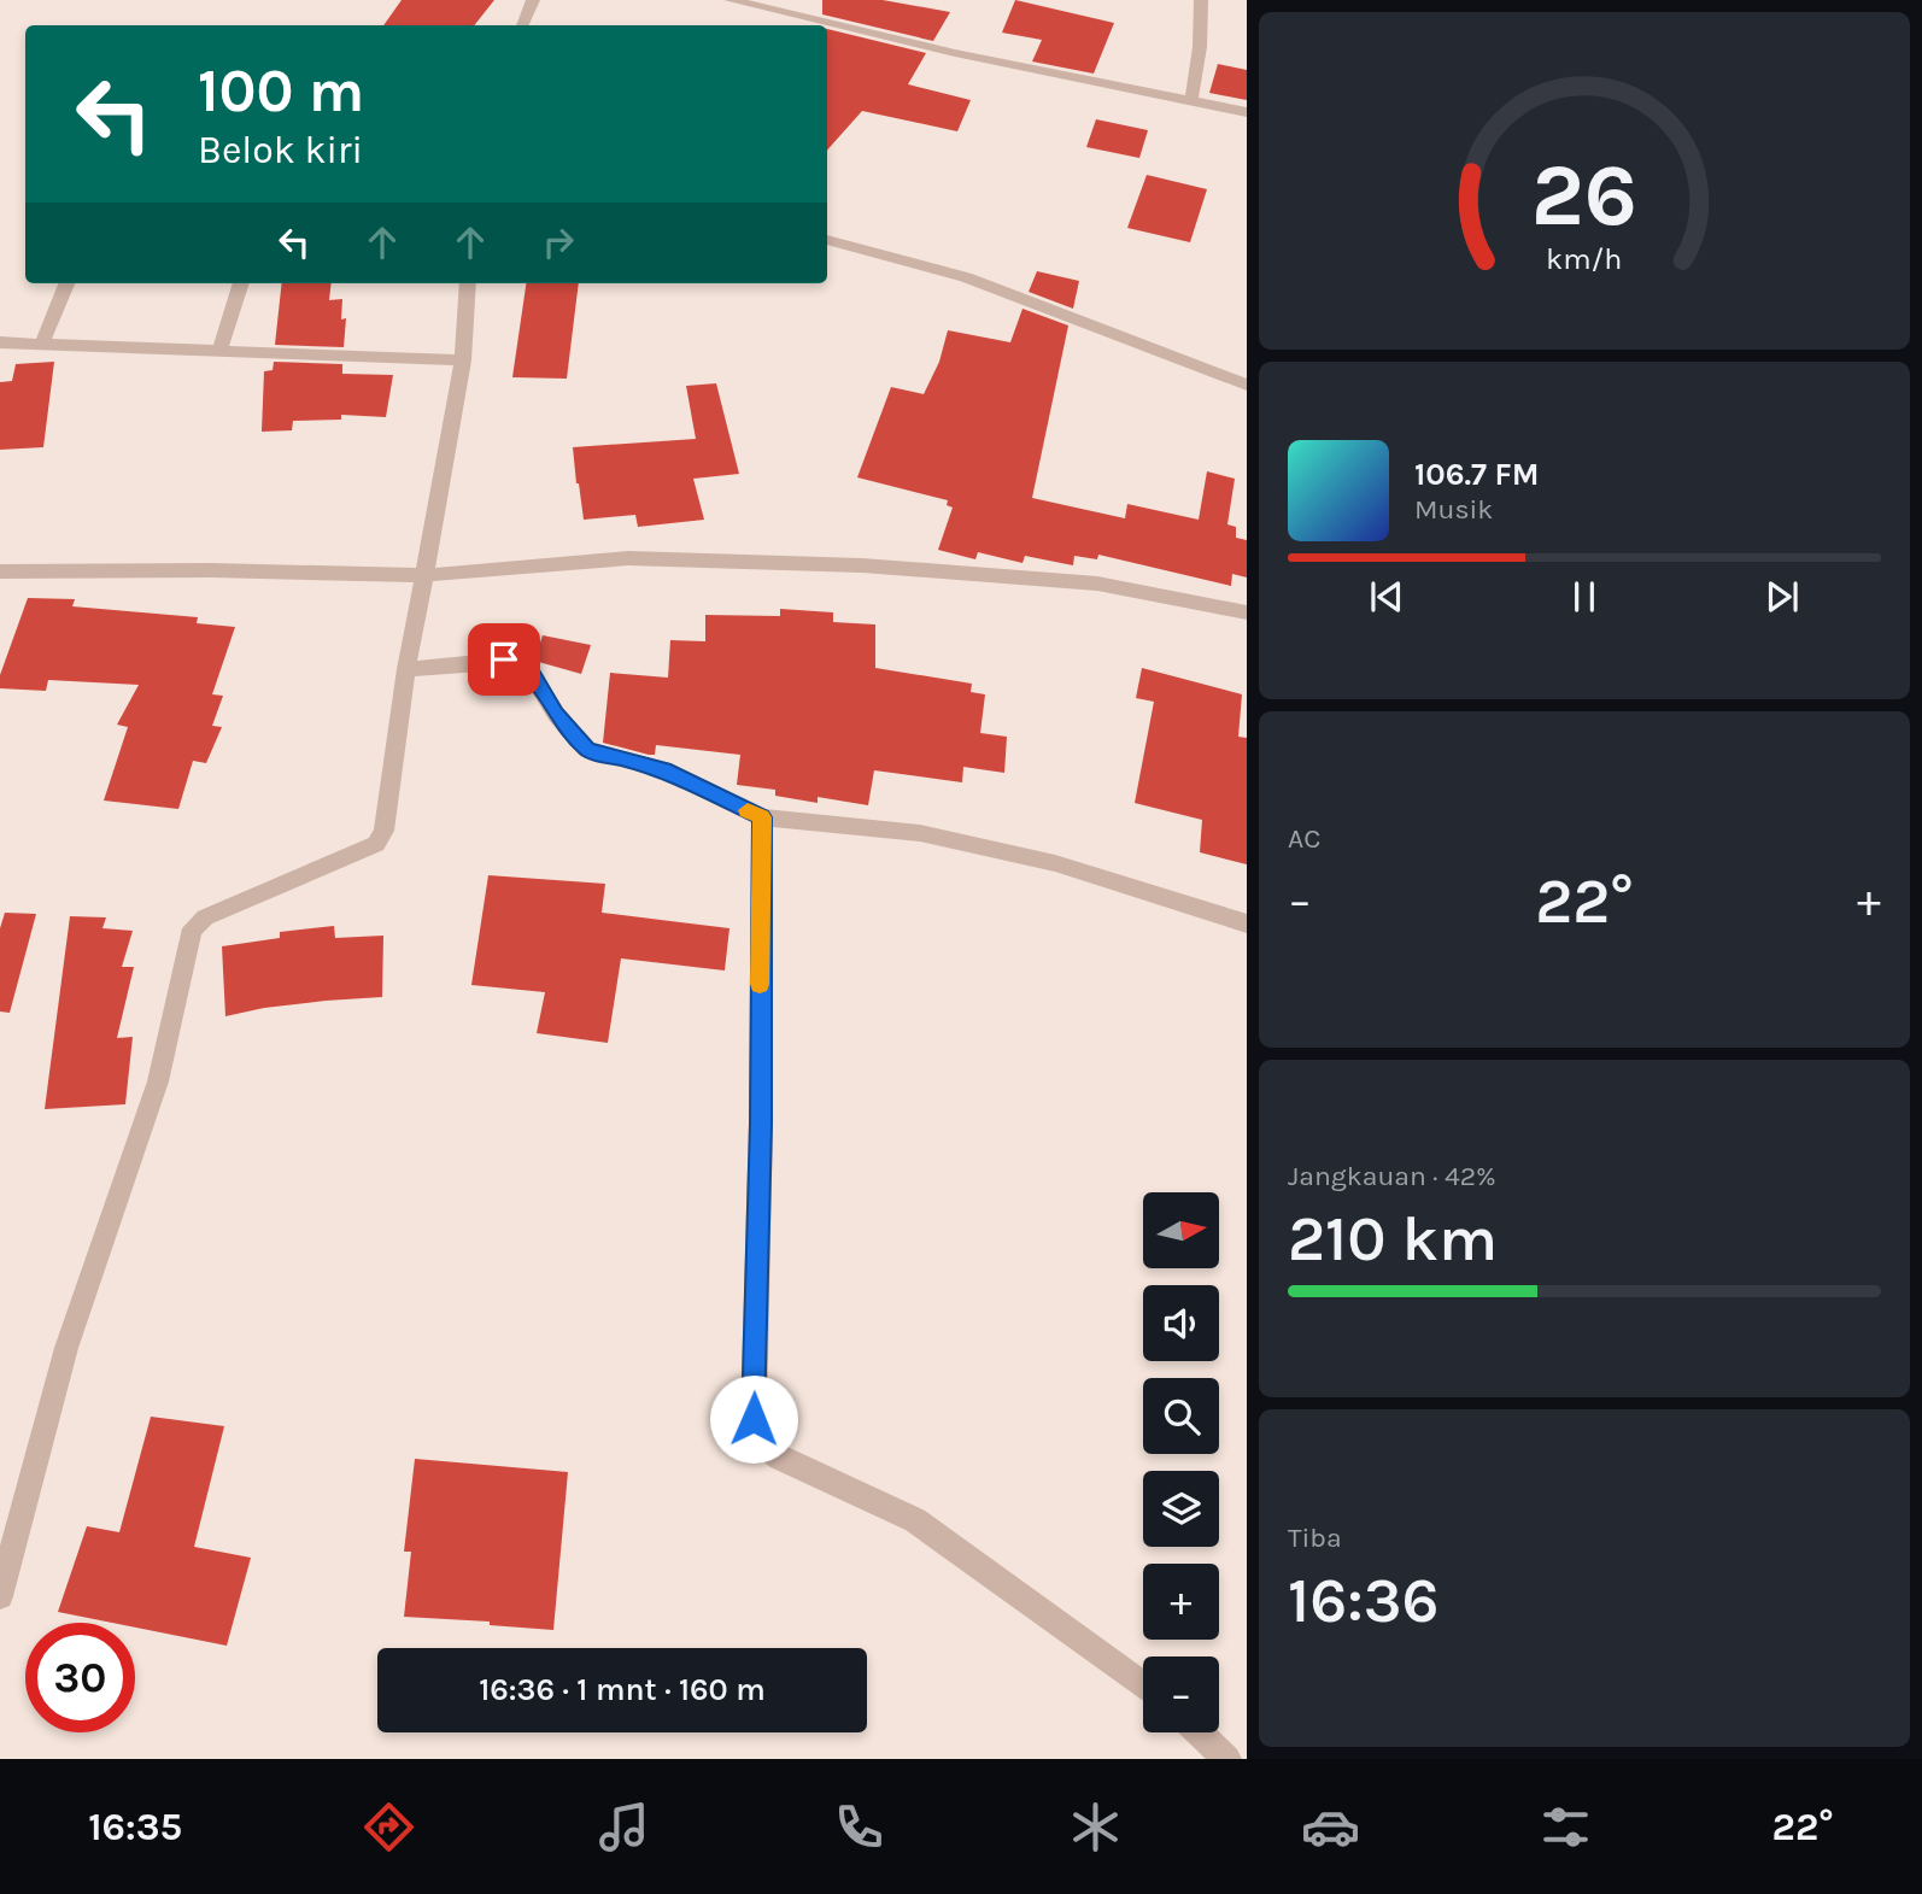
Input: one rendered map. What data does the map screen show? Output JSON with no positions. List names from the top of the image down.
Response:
{
  "north": "right",
  "page": {
    "turn": ["100 m", "Belok kiri"],
    "song": ["106.7 FM", "Musik"],
    "tile": [
      "AC",
      ["Jangkauan · 42%", "210 km"],
      ["Tiba", "16:36"]
    ],
    "heat": ["−", "22°", "+"],
    "map_buttons": ["+", "−"],
    "limit": "30",
    "trip": "16:36 · 1 mnt · 160 m",
    "tabs": ["16:35", "22°"],
    "gauge": ["26", "km/h"]
  }
}
